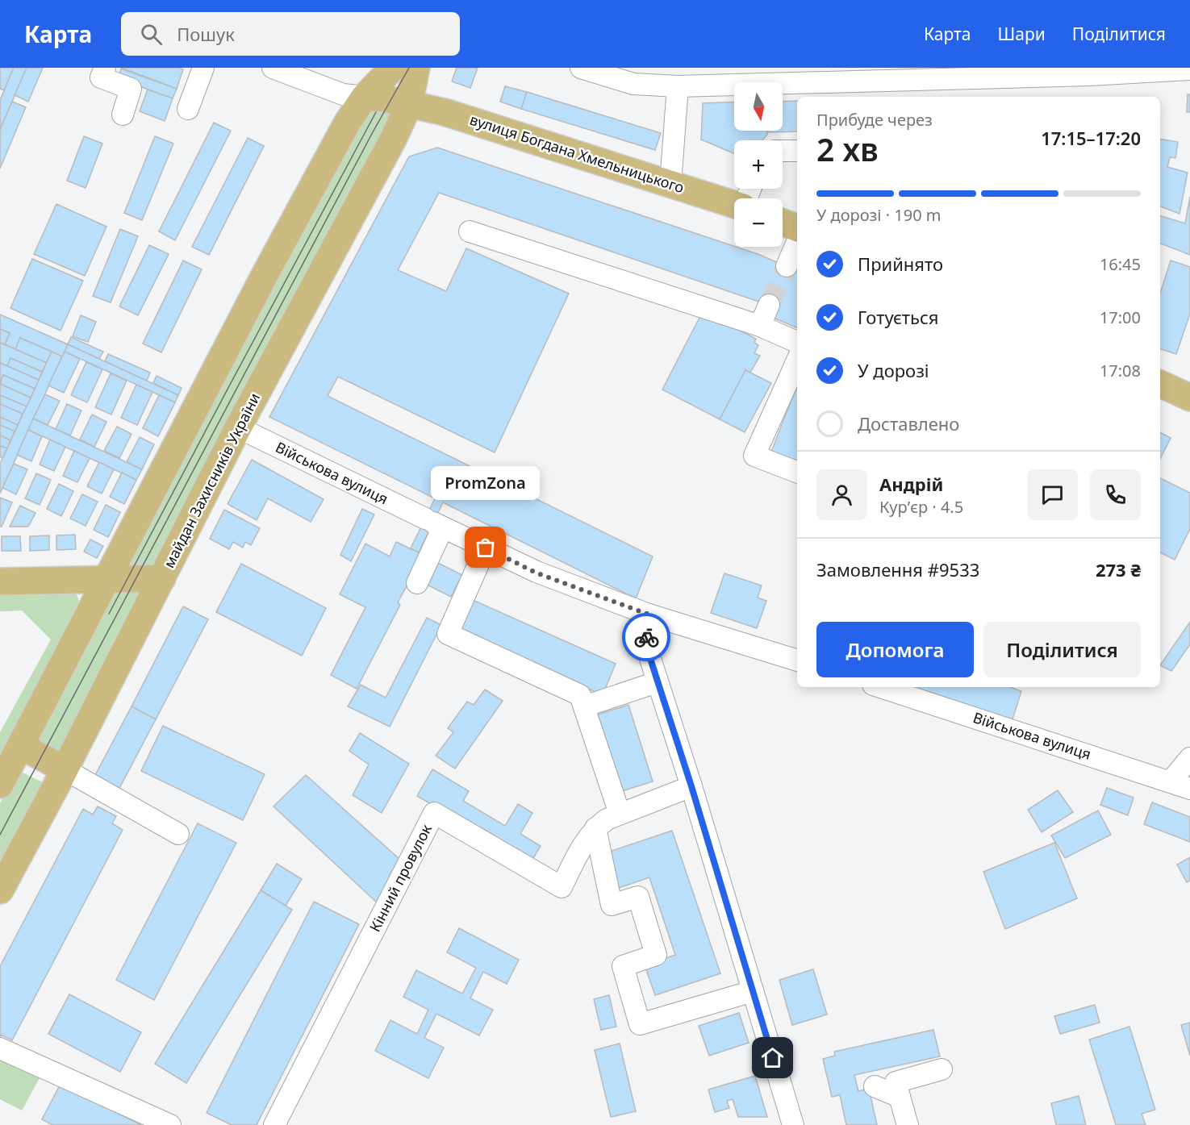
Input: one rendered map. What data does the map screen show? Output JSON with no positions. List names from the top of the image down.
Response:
{
  "streets": {
    "main road": ["вулиця Богдана Хмельницького", "майдан Захисників України"],
    "street": ["Військова вулиця", "Кінний провулок"]
  },
  "crossings": [
    ["вулиця Богдана Хмельницького", "майдан Захисників України"],
    ["Військова вулиця", "майдан Захисників України"]
  ],
  "places": ["PromZona"],
  "north": "bottom",
  "page": {
    "header": "Карта",
    "search": "Пошук",
    "nav": ["Карта", "Шари", "Поділитися"],
    "map_buttons": ["+", "−"],
    "heading": ["2 хв", "Прибуде через", "17:15–17:20"],
    "panel": [
      "Андрій",
      "Кур’єр · 4.5",
      "Замовлення #9533",
      "273 ₴"
    ],
    "bar": "У дорозі · 190 m",
    "list": [
      ["Прийнято", "16:45"],
      ["Готується", "17:00"],
      ["У дорозі", "17:08"],
      "Доставлено"
    ],
    "bubble": "PromZona",
    "buttons": ["Допомога", "Поділитися"]
  }
}
